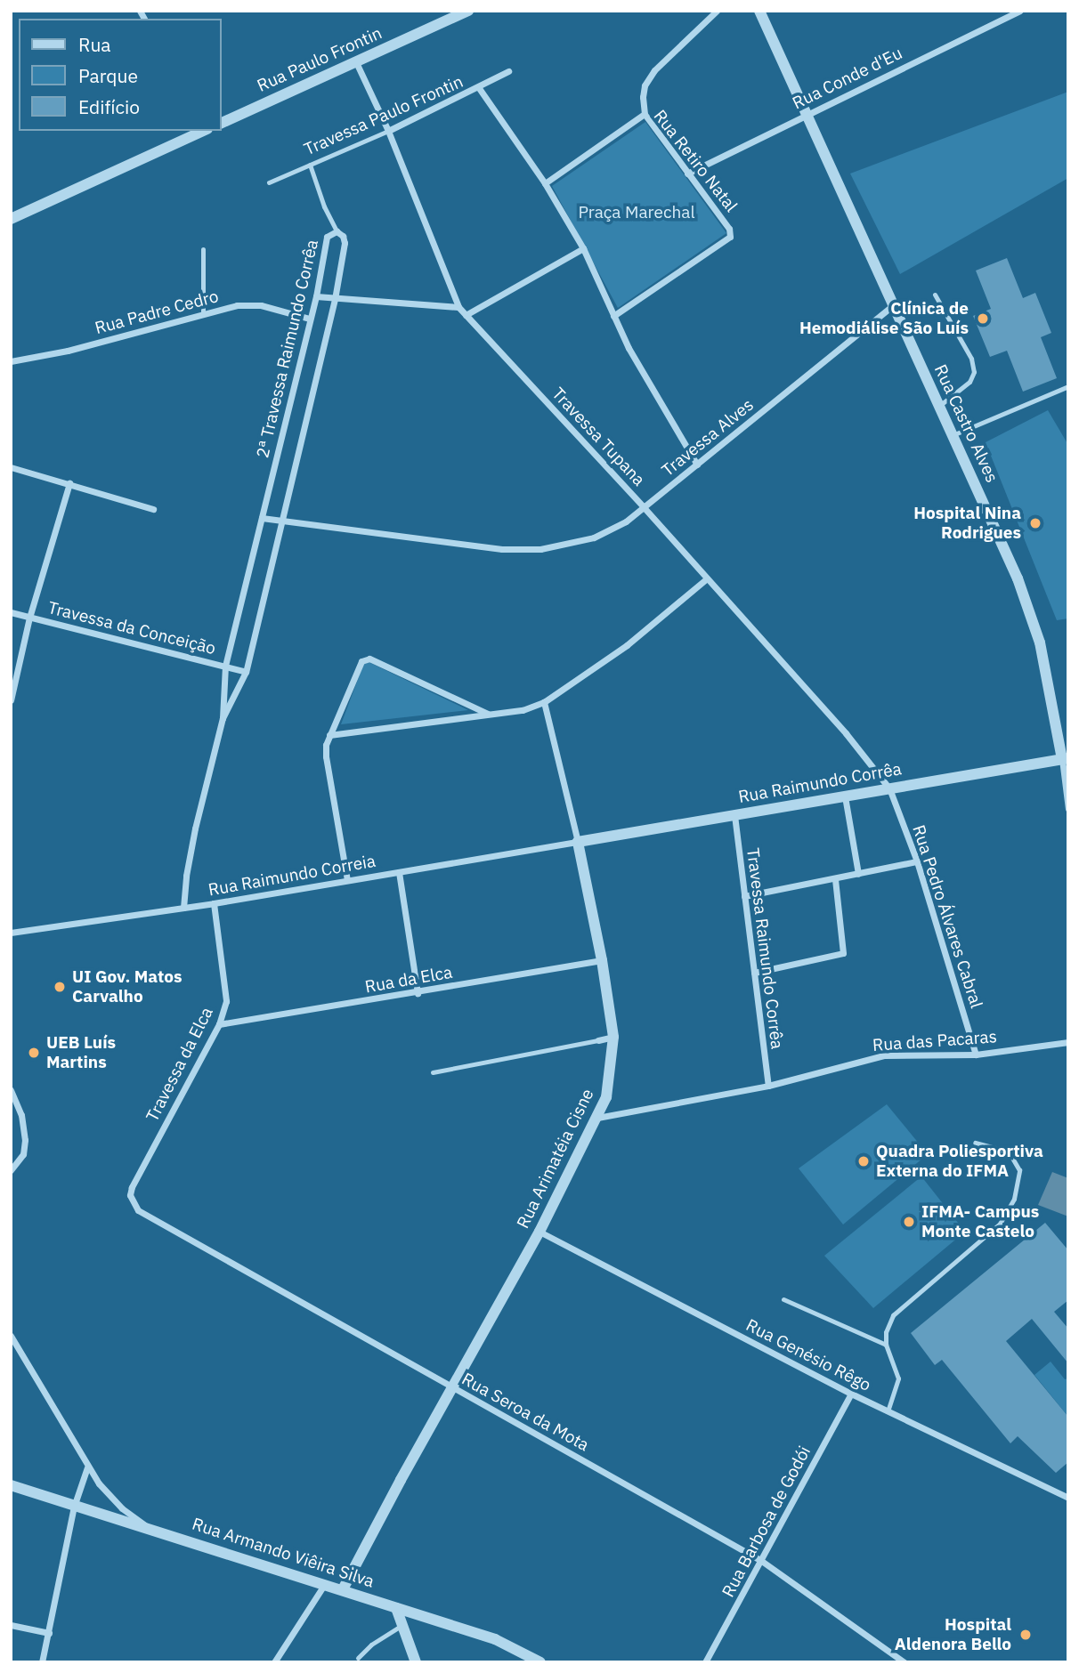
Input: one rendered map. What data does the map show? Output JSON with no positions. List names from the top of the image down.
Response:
{
  "streets": {
    "street": [
      "Rua Paulo Frontin",
      "Rua Conde d'Eu",
      "Travessa Paulo Frontin",
      "Rua Retiro Natal",
      "Rua Padre Cedro",
      "2ª Travessa Raimundo Corrêa",
      "Rua Castro Alves",
      "Travessa Tupana",
      "Travessa Alves",
      "Travessa da Conceição",
      "Rua Raimundo Corrêa",
      "Rua Raimundo Correia",
      "Rua Pedro Álvares Cabral",
      "Travessa Raimundo Corrêa",
      "Rua da Elca",
      "Rua das Pacaras",
      "Travessa da Elca",
      "Rua Arimatéia Cisne",
      "Rua Genésio Rêgo",
      "Rua Seroa da Mota",
      "Rua Barbosa de Godói",
      "Rua Armando Viêira Silva"
    ]
  },
  "crossings": [
    ["Rua Paulo Frontin", "Travessa Tupana"],
    ["Rua Conde d'Eu", "Rua Retiro Natal"],
    ["Rua Conde d'Eu", "Rua Castro Alves"],
    ["Travessa Paulo Frontin", "Travessa Tupana"],
    ["Rua Padre Cedro", "2ª Travessa Raimundo Corrêa"],
    ["2ª Travessa Raimundo Corrêa", "Travessa Alves"],
    ["2ª Travessa Raimundo Corrêa", "Travessa da Conceição"],
    ["Rua Castro Alves", "Travessa Alves"],
    ["Rua Castro Alves", "Rua Raimundo Corrêa"],
    ["Travessa Tupana", "Travessa Alves"],
    ["Travessa Tupana", "Rua Raimundo Corrêa"],
    ["Travessa Tupana", "Rua Pedro Álvares Cabral"],
    ["Rua Raimundo Corrêa", "Rua Raimundo Correia"],
    ["Rua Raimundo Corrêa", "Rua Pedro Álvares Cabral"],
    ["Rua Raimundo Corrêa", "Travessa Raimundo Corrêa"],
    ["Rua Raimundo Corrêa", "Rua Arimatéia Cisne"],
    ["Rua Raimundo Correia", "Travessa da Elca"],
    ["Rua Raimundo Correia", "Rua Arimatéia Cisne"],
    ["Rua Pedro Álvares Cabral", "Rua das Pacaras"],
    ["Travessa Raimundo Corrêa", "Rua das Pacaras"],
    ["Rua da Elca", "Travessa da Elca"],
    ["Rua da Elca", "Rua Arimatéia Cisne"],
    ["Rua das Pacaras", "Rua Arimatéia Cisne"],
    ["Travessa da Elca", "Rua Seroa da Mota"],
    ["Rua Arimatéia Cisne", "Rua Genésio Rêgo"],
    ["Rua Arimatéia Cisne", "Rua Seroa da Mota"],
    ["Rua Arimatéia Cisne", "Rua Armando Viêira Silva"],
    ["Rua Genésio Rêgo", "Rua Barbosa de Godói"],
    ["Rua Seroa da Mota", "Rua Barbosa de Godói"]
  ],
  "parks": ["Praça Marechal"],
  "places": [
    "Clínica de Hemodiálise São Luís",
    "Hospital Nina Rodrigues",
    "UI Gov. Matos Carvalho",
    "UEB Luís Martins",
    "Quadra Poliesportiva Externa do IFMA",
    "IFMA- Campus Monte Castelo",
    "Hospital Aldenora Bello"
  ],
  "legend": ["Rua", "Parque", "Edifício"]
}
